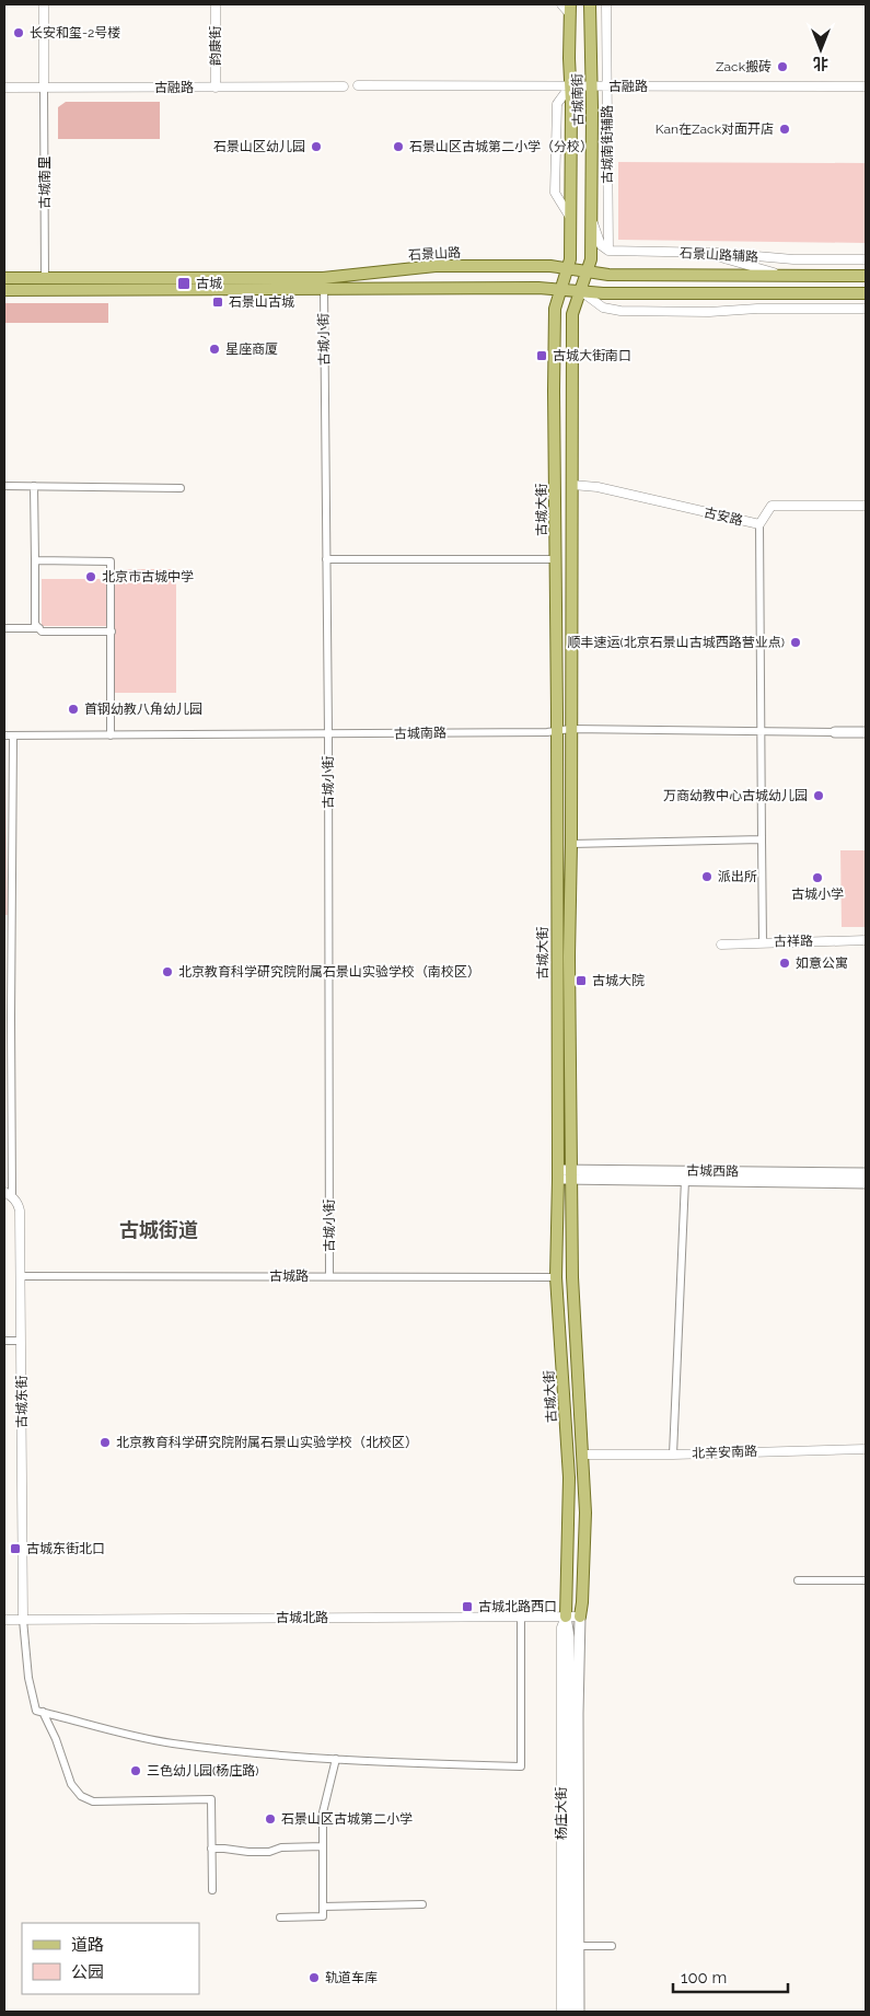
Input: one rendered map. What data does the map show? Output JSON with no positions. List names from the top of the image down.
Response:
{
  "streets": {
    "main road": [
      "古城南街",
      "石景山路",
      "古城大街",
      "古城西路",
      "杨庄大街"
    ],
    "street": [
      "韵康街",
      "古融路",
      "古城南街辅路",
      "古城南里",
      "石景山路辅路",
      "古城小街",
      "古安路",
      "古城南路",
      "古祥路",
      "古城路",
      "古城东街",
      "北辛安南路",
      "古城北路"
    ]
  },
  "crossings": [
    ["韵康街", "古融路"],
    ["古融路", "古城南街"],
    ["古融路", "古城南街辅路"],
    ["古融路", "古城南里"],
    ["古城南街", "石景山路"],
    ["古城南街", "古城大街"],
    ["古城南街辅路", "石景山路辅路"],
    ["古城南里", "石景山路"],
    ["石景山路", "古城大街"],
    ["古城小街", "古城南路"],
    ["古城小街", "古城路"],
    ["古城大街", "古安路"],
    ["古城大街", "古城南路"],
    ["古城大街", "古城西路"],
    ["古城大街", "古城路"],
    ["古城大街", "北辛安南路"],
    ["古城大街", "古城北路"],
    ["古城大街", "杨庄大街"],
    ["古城路", "古城东街"],
    ["古城东街", "古城北路"],
    ["古城北路", "杨庄大街"]
  ],
  "districts": ["古城街道"],
  "places": {
    "other": [
      "长安和玺-2号楼",
      "Zack搬砖",
      "Kan在Zack对面开店",
      "石景山区幼儿园",
      "石景山区古城第二小学（分校）",
      "星座商厦",
      "北京市古城中学",
      "顺丰速运(北京石景山古城西路营业点)",
      "首钢幼教八角幼儿园",
      "万商幼教中心古城幼儿园",
      "派出所",
      "古城小学",
      "如意公寓",
      "北京教育科学研究院附属石景山实验学校（南校区）",
      "北京教育科学研究院附属石景山实验学校（北校区）",
      "三色幼儿园(杨庄路)",
      "石景山区古城第二小学",
      "轨道车库"
    ],
    "transit": [
      "古城",
      "石景山古城",
      "古城大街南口",
      "古城大院",
      "古城东街北口",
      "古城北路西口"
    ]
  },
  "legend": ["道路", "公园"],
  "scale_bar": "100 m",
  "north": "bottom"
}
